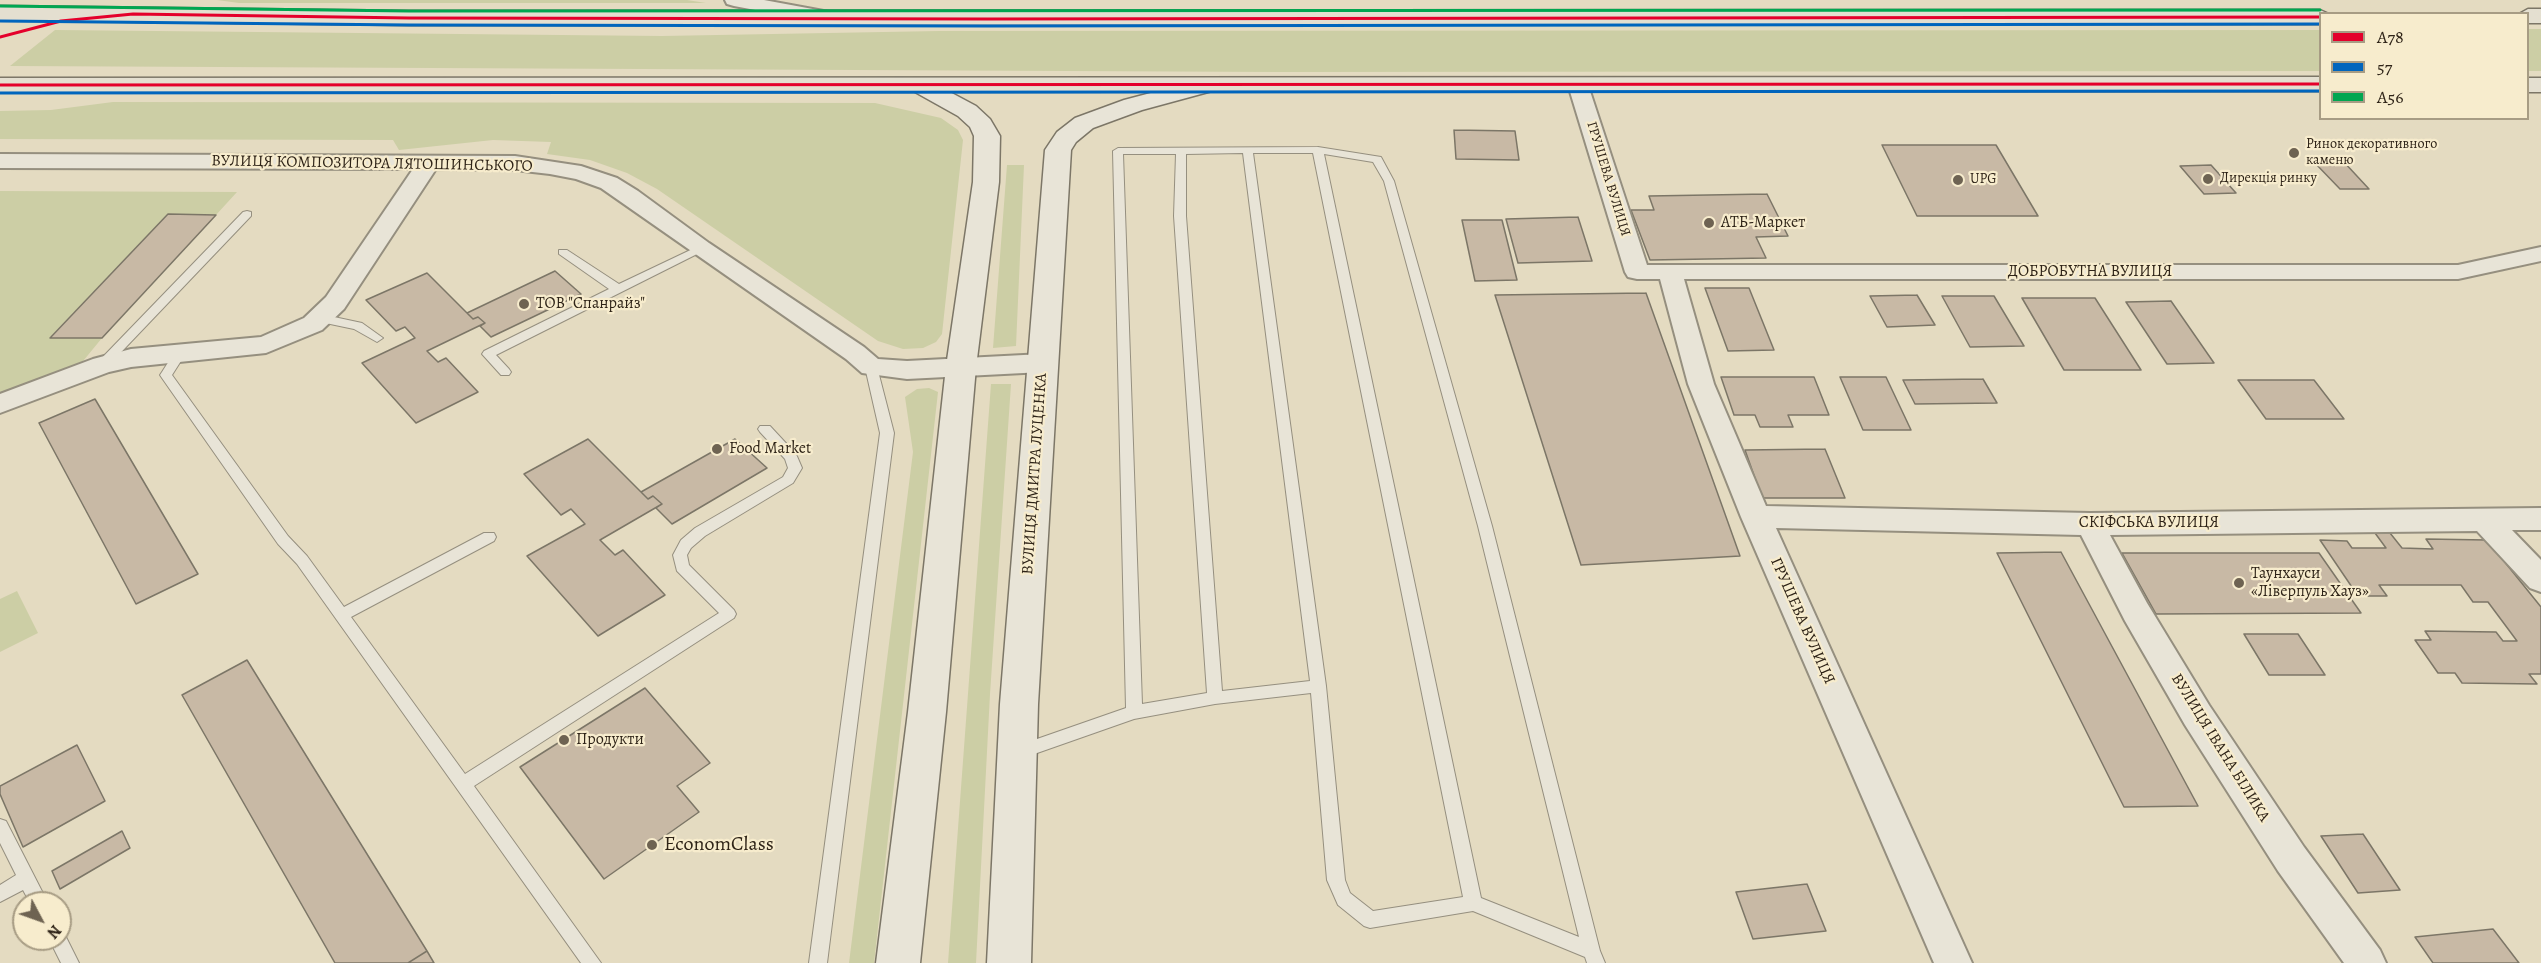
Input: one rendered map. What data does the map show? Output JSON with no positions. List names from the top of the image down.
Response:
{
  "streets": {
    "main road": ["ВУЛИЦЯ ДМИТРА ЛУЦЕНКА"],
    "street": [
      "ВУЛИЦЯ КОМПОЗИТОРА ЛЯТОШИНСЬКОГО",
      "ГРУШЕВА ВУЛИЦЯ",
      "ДОБРОБУТНА ВУЛИЦЯ",
      "СКІФСЬКА ВУЛИЦЯ",
      "ВУЛИЦЯ ІВАНА БІЛИКА"
    ]
  },
  "crossings": [
    ["ГРУШЕВА ВУЛИЦЯ", "ДОБРОБУТНА ВУЛИЦЯ"],
    ["ГРУШЕВА ВУЛИЦЯ", "СКІФСЬКА ВУЛИЦЯ"],
    ["СКІФСЬКА ВУЛИЦЯ", "ВУЛИЦЯ ІВАНА БІЛИКА"]
  ],
  "places": [
    "Ринок декоративного каменю",
    "Дирекція ринку",
    "UPG",
    "АТБ-Маркет",
    "ТОВ \"Спанрайз\"",
    "Food Market",
    "Таунхауси «Ліверпуль Хауз»",
    "Продукти",
    "EconomClass"
  ],
  "lines": ["transit line A56", "transit line А78", "transit line 57"],
  "legend": ["А78", "57", "A56"],
  "north": "bottom right"
}
